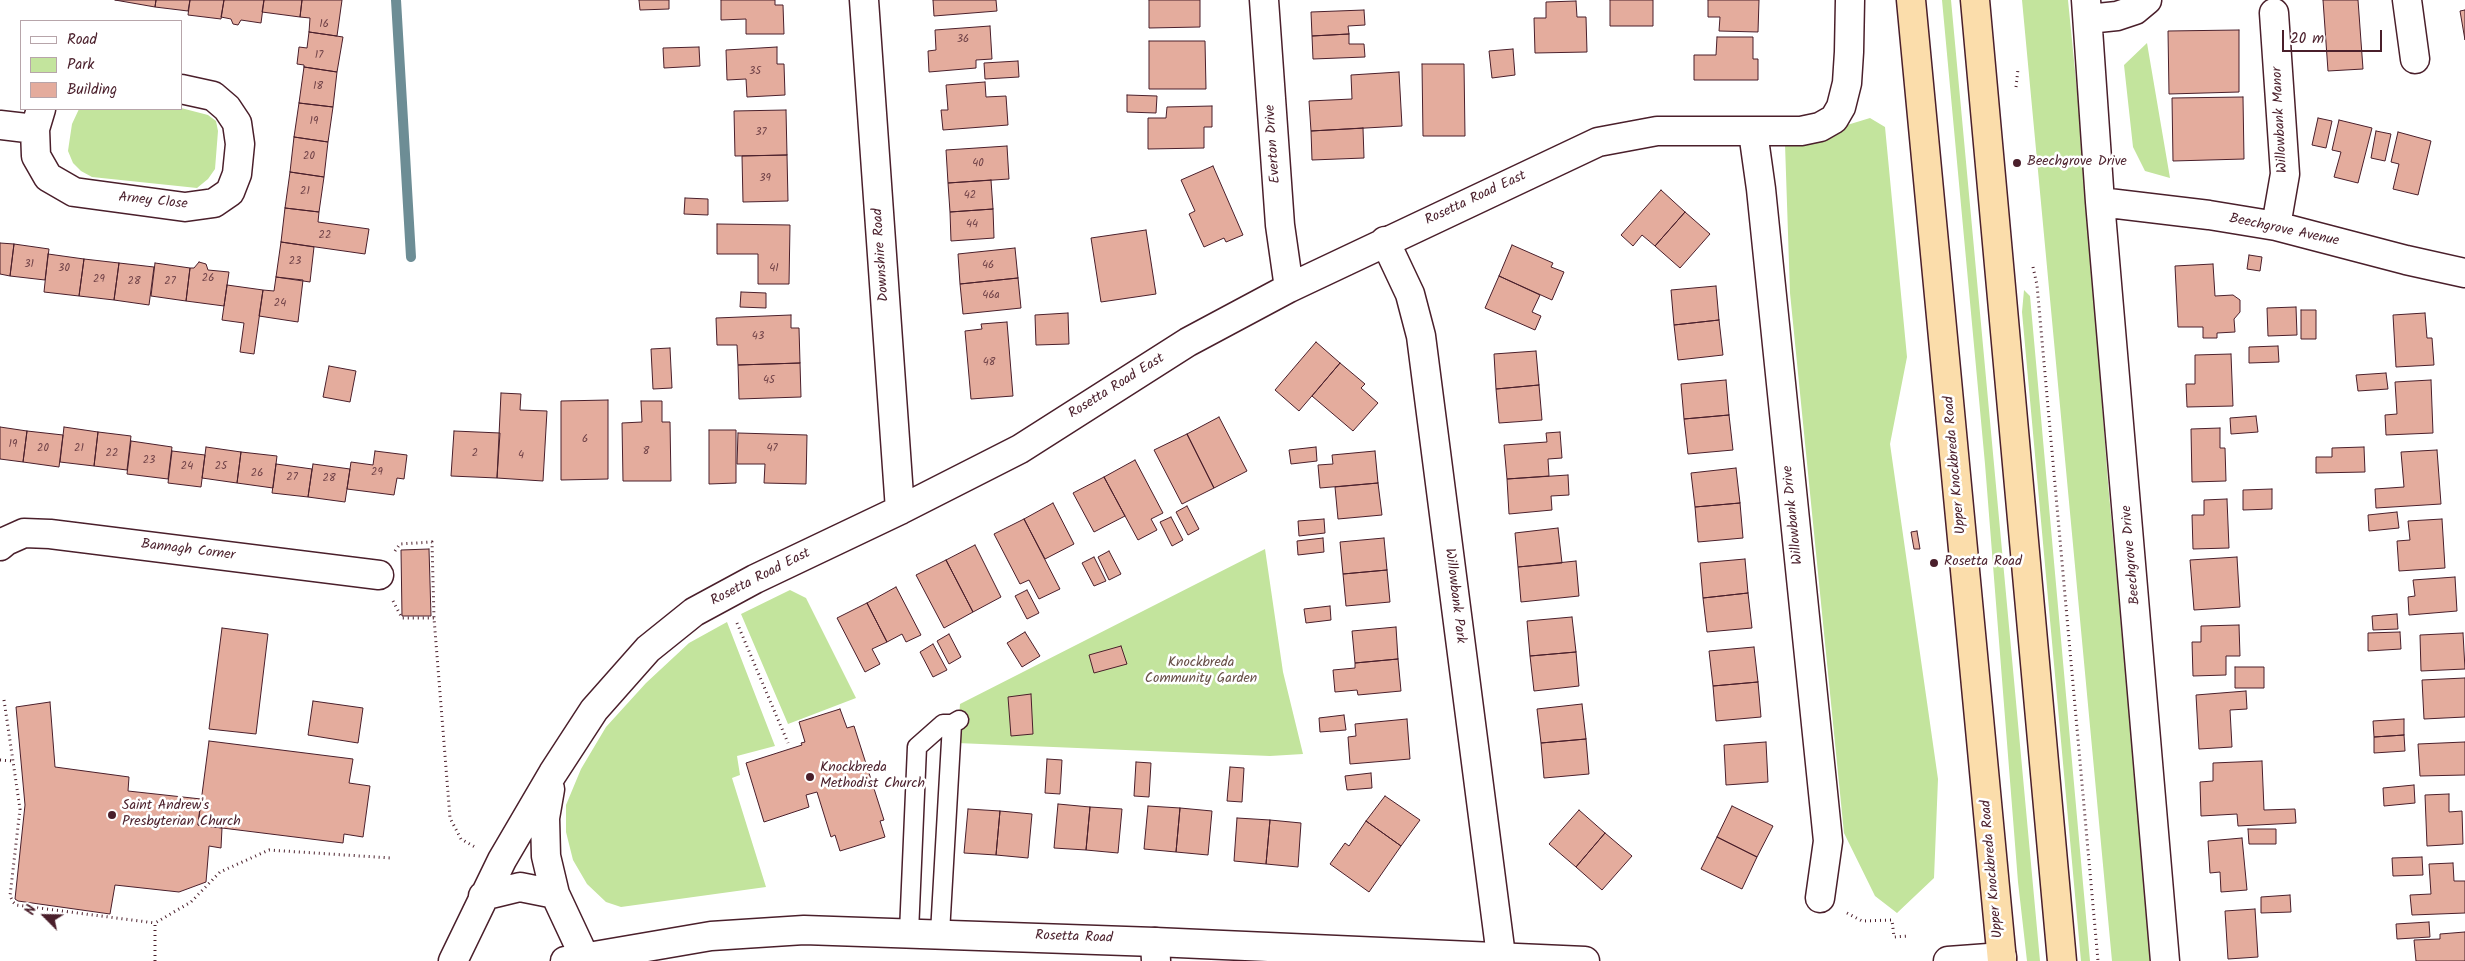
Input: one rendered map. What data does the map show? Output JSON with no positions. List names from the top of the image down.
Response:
{
  "streets": {
    "highway": ["Upper Knockbreda Road"],
    "street": [
      "Willowbank Manor",
      "Everton Drive",
      "Rosetta Road East",
      "Arney Close",
      "Beechgrove Avenue",
      "Downshire Road",
      "Willowbank Drive",
      "Bannagh Corner",
      "Beechgrove Drive",
      "Willowbank Park",
      "Rosetta Road"
    ]
  },
  "crossings": [
    ["Willowbank Manor", "Beechgrove Avenue"],
    ["Everton Drive", "Rosetta Road East"],
    ["Rosetta Road East", "Downshire Road"],
    ["Rosetta Road East", "Willowbank Drive"],
    ["Rosetta Road East", "Willowbank Park"],
    ["Rosetta Road East", "Rosetta Road"],
    ["Beechgrove Avenue", "Beechgrove Drive"],
    ["Willowbank Park", "Rosetta Road"]
  ],
  "parks": ["Knockbreda Community Garden"],
  "places": [
    "Beechgrove Drive",
    "Rosetta Road",
    "Knockbreda Methodist Church",
    "Saint Andrew's Presbyterian Church"
  ],
  "house_numbers": [
    "16",
    "36",
    "17",
    "35",
    "18",
    "19",
    "37",
    "20",
    "40",
    "39",
    "21",
    "42",
    "44",
    "22",
    "23",
    "31",
    "46",
    "30",
    "41",
    "26",
    "29",
    "28",
    "27",
    "46a",
    "24",
    "43",
    "48",
    "45",
    "6",
    "19",
    "20",
    "21",
    "47",
    "8",
    "22",
    "2",
    "4",
    "23",
    "24",
    "25",
    "29",
    "26",
    "27",
    "28"
  ],
  "legend": ["Road", "Park", "Building"],
  "scale_bar": "20 m",
  "north": "top left"
}
